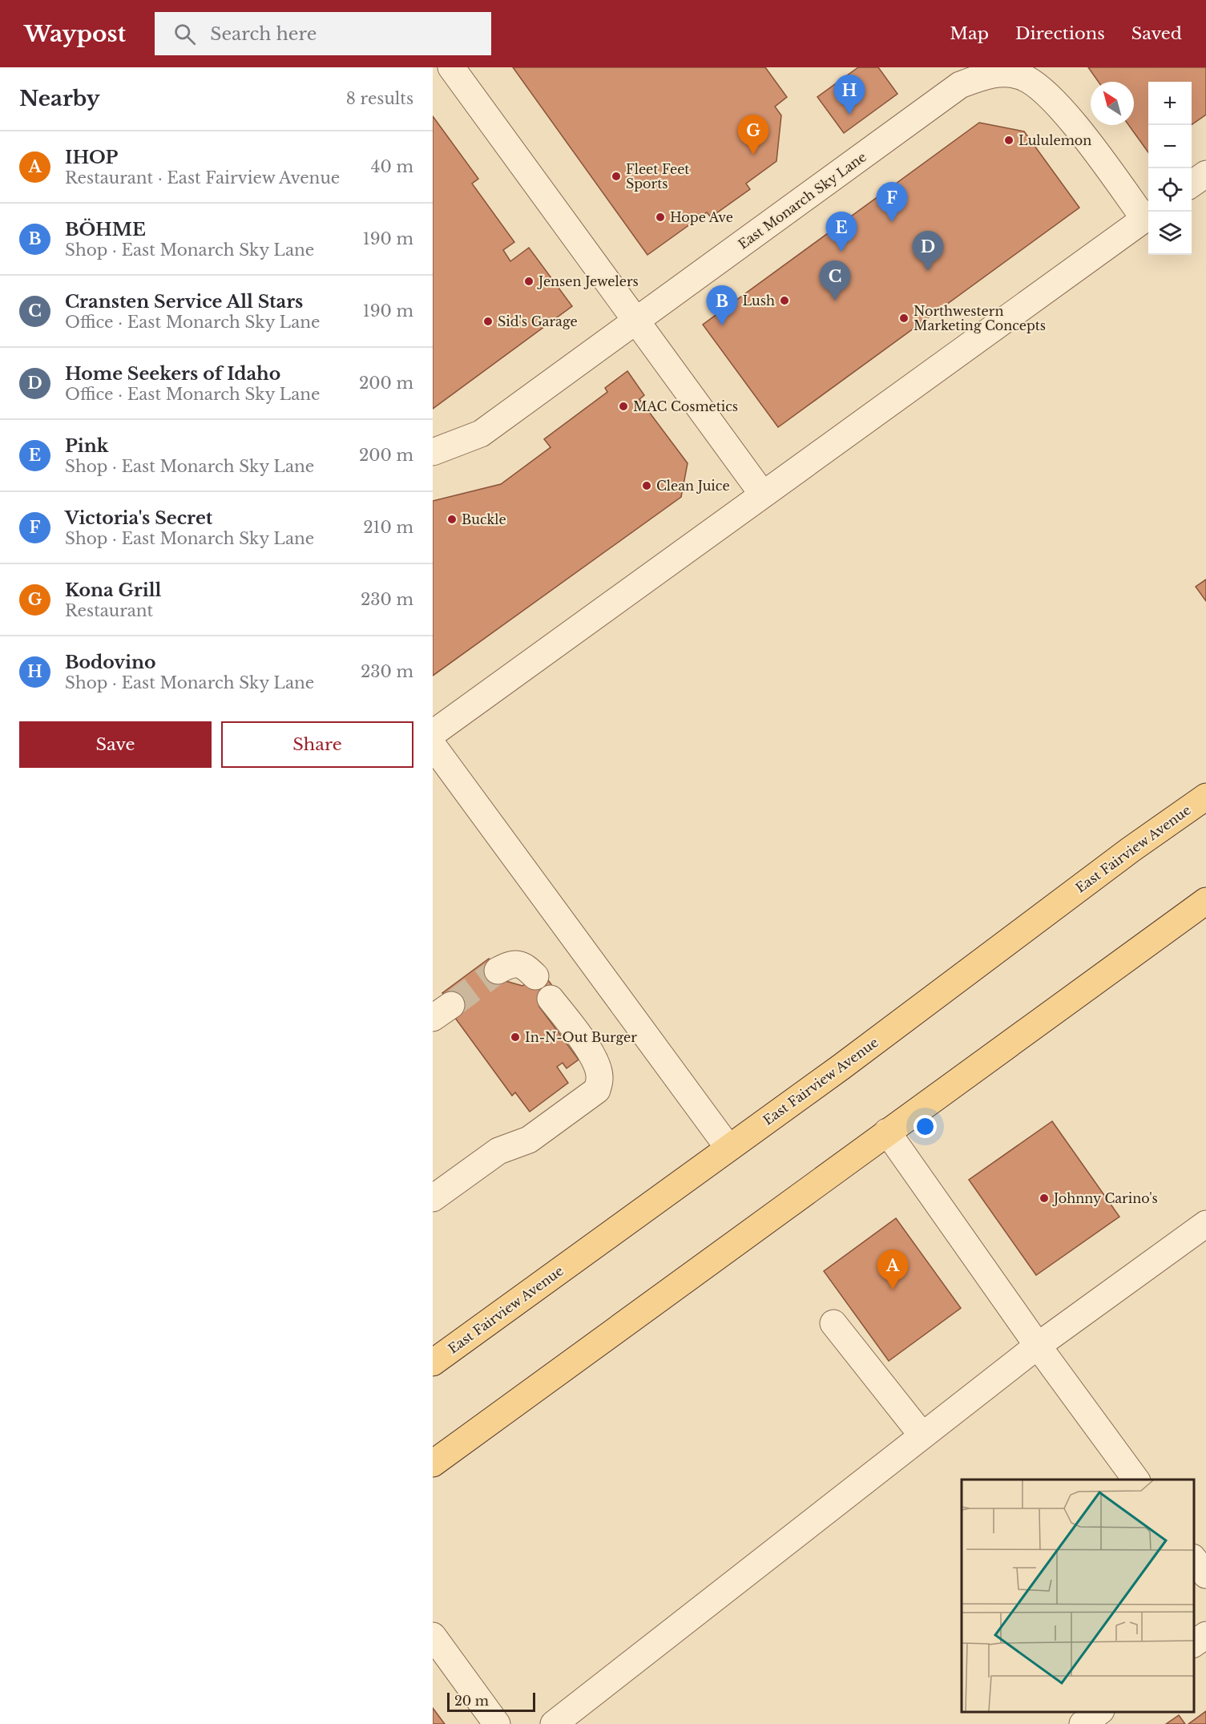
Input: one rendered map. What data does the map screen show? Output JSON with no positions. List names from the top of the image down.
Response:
{
  "streets": {
    "main road": ["East Fairview Avenue"],
    "street": ["East Monarch Sky Lane"]
  },
  "places": [
    "Lululemon",
    "Fleet Feet Sports",
    "Hope Ave",
    "Jensen Jewelers",
    "Lush",
    "Northwestern Marketing Concepts",
    "Sid's Garage",
    "MAC Cosmetics",
    "Clean Juice",
    "Buckle",
    "In-N-Out Burger",
    "Johnny Carino's"
  ],
  "scale_bar": "20 m",
  "north": "top left",
  "page": {
    "header": "Waypost",
    "search": "Search here",
    "nav": ["Map", "Directions", "Saved"],
    "heading": ["Nearby", "8 results"],
    "pins": [
      "H",
      "G",
      "F",
      "E",
      "D",
      "C",
      "B",
      "A"
    ],
    "map_buttons": ["+", "−"],
    "list": [
      {
        "mark": "A",
        "name": "IHOP",
        "note": "Restaurant · East Fairview Avenue",
        "value": "40 m"
      },
      {
        "mark": "B",
        "name": "BÖHME",
        "note": "Shop · East Monarch Sky Lane",
        "value": "190 m"
      },
      {
        "mark": "C",
        "name": "Cransten Service All Stars",
        "note": "Office · East Monarch Sky Lane",
        "value": "190 m"
      },
      {
        "mark": "D",
        "name": "Home Seekers of Idaho",
        "note": "Office · East Monarch Sky Lane",
        "value": "200 m"
      },
      {
        "mark": "E",
        "name": "Pink",
        "note": "Shop · East Monarch Sky Lane",
        "value": "200 m"
      },
      {
        "mark": "F",
        "name": "Victoria's Secret",
        "note": "Shop · East Monarch Sky Lane",
        "value": "210 m"
      },
      {
        "mark": "G",
        "name": "Kona Grill",
        "note": "Restaurant",
        "value": "230 m"
      },
      {
        "mark": "H",
        "name": "Bodovino",
        "note": "Shop · East Monarch Sky Lane",
        "value": "230 m"
      }
    ],
    "buttons": ["Save", "Share"],
    "scale": "20 m"
  }
}
